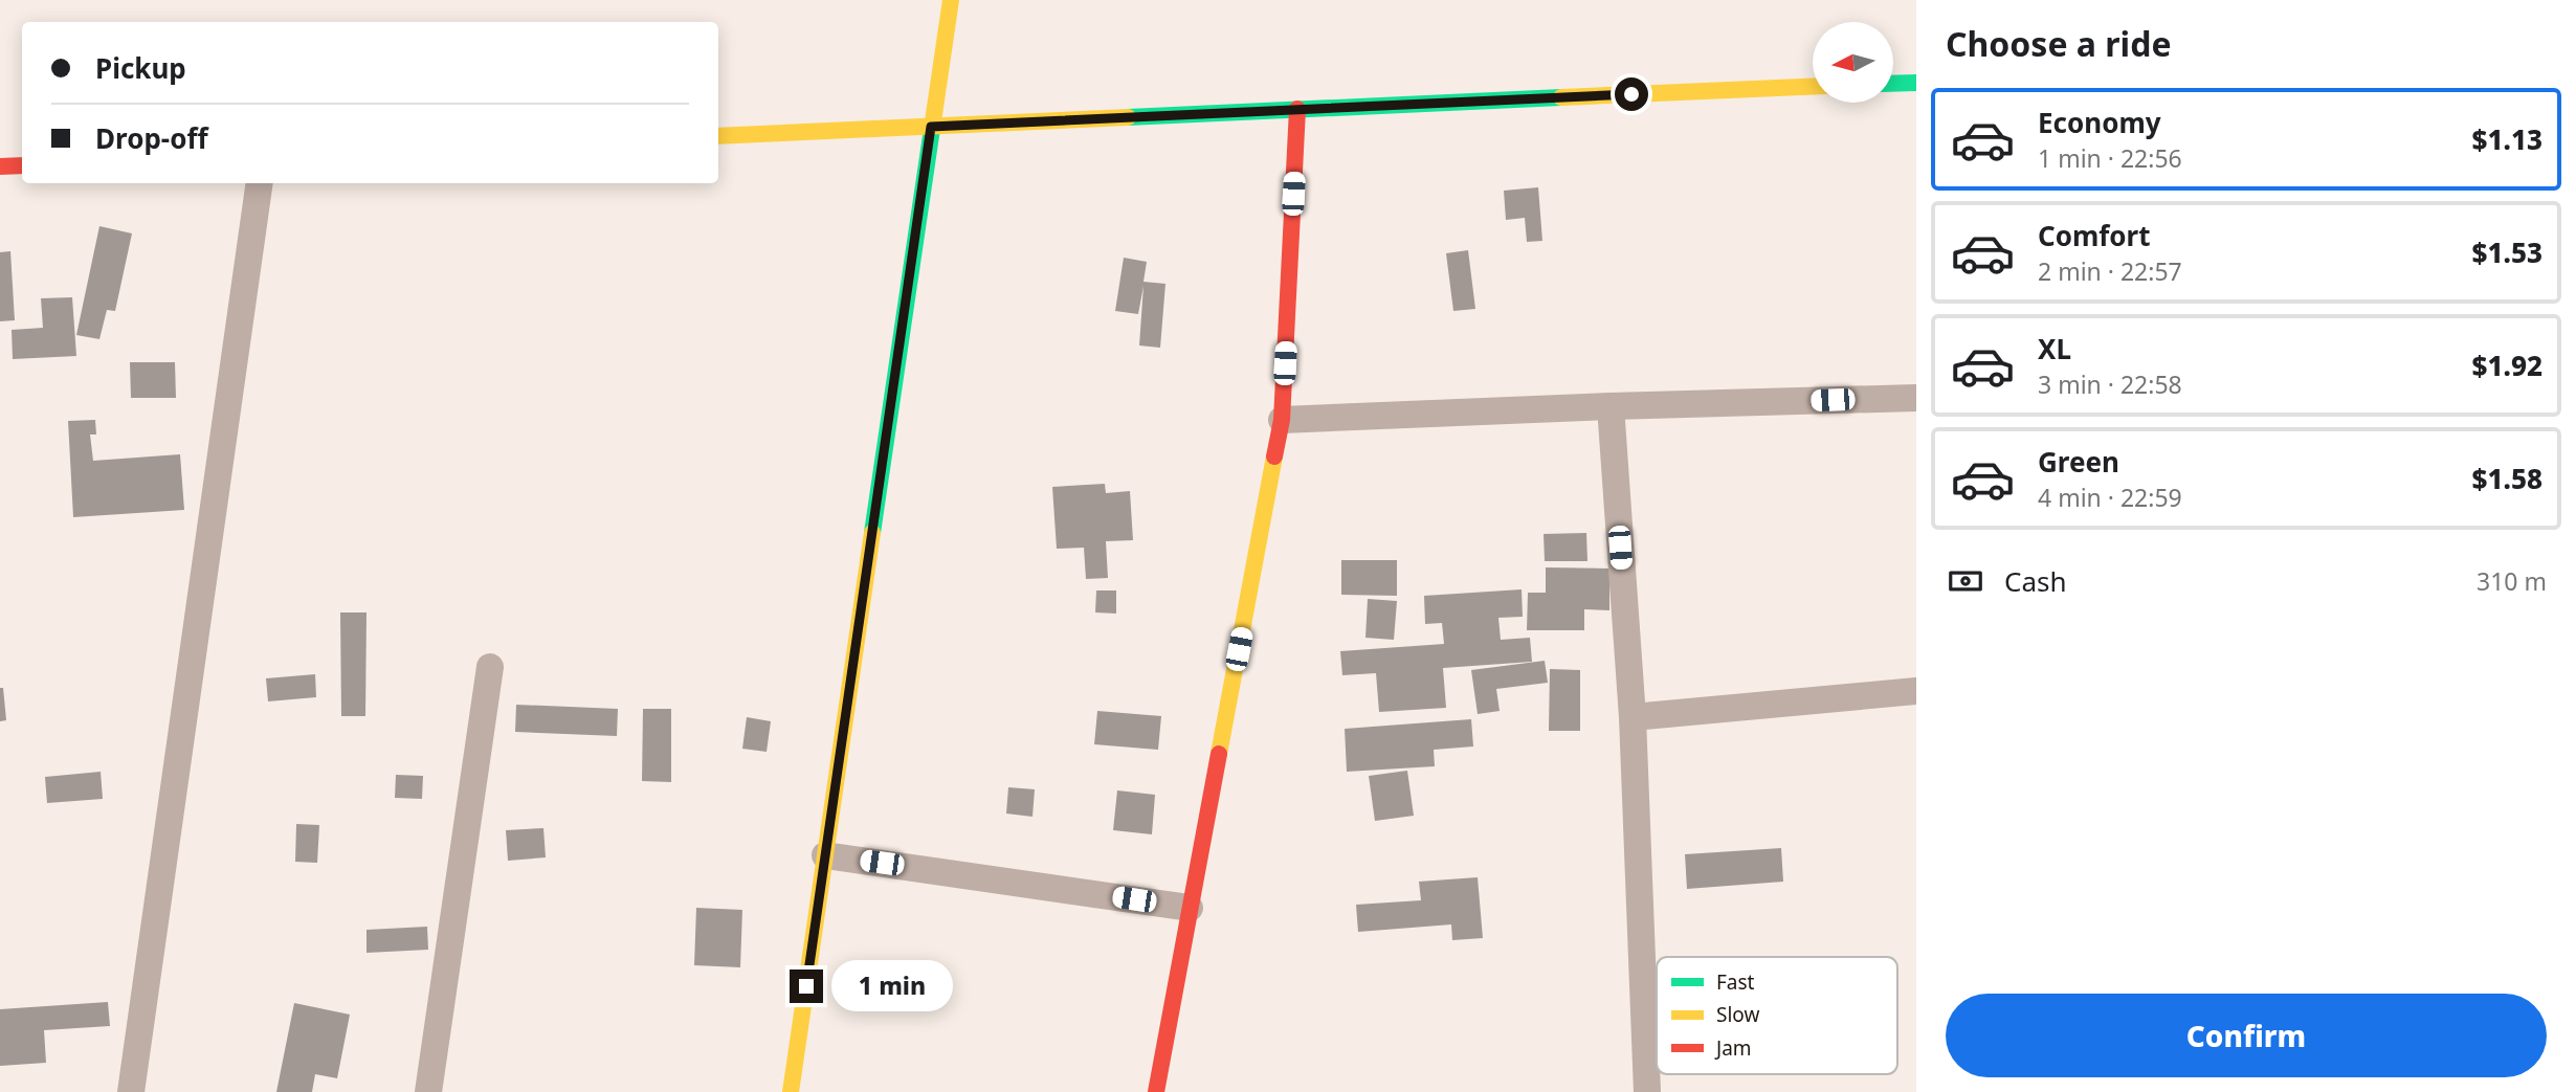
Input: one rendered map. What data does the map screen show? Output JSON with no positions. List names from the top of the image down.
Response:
{
  "legend": ["Fast", "Slow", "Jam"],
  "north": "left",
  "page": {
    "heading": "Choose a ride",
    "banner": ["Pickup", "Drop-off"],
    "list": [
      {
        "name": "Economy",
        "note": "1 min · 22:56",
        "value": "$1.13"
      },
      {
        "name": "Comfort",
        "note": "2 min · 22:57",
        "value": "$1.53"
      },
      {
        "name": "XL",
        "note": "3 min · 22:58",
        "value": "$1.92"
      },
      {
        "name": "Green",
        "note": "4 min · 22:59",
        "value": "$1.58"
      }
    ],
    "pay": ["Cash", "310 m"],
    "bubble": "1 min",
    "buttons": "Confirm"
  }
}
